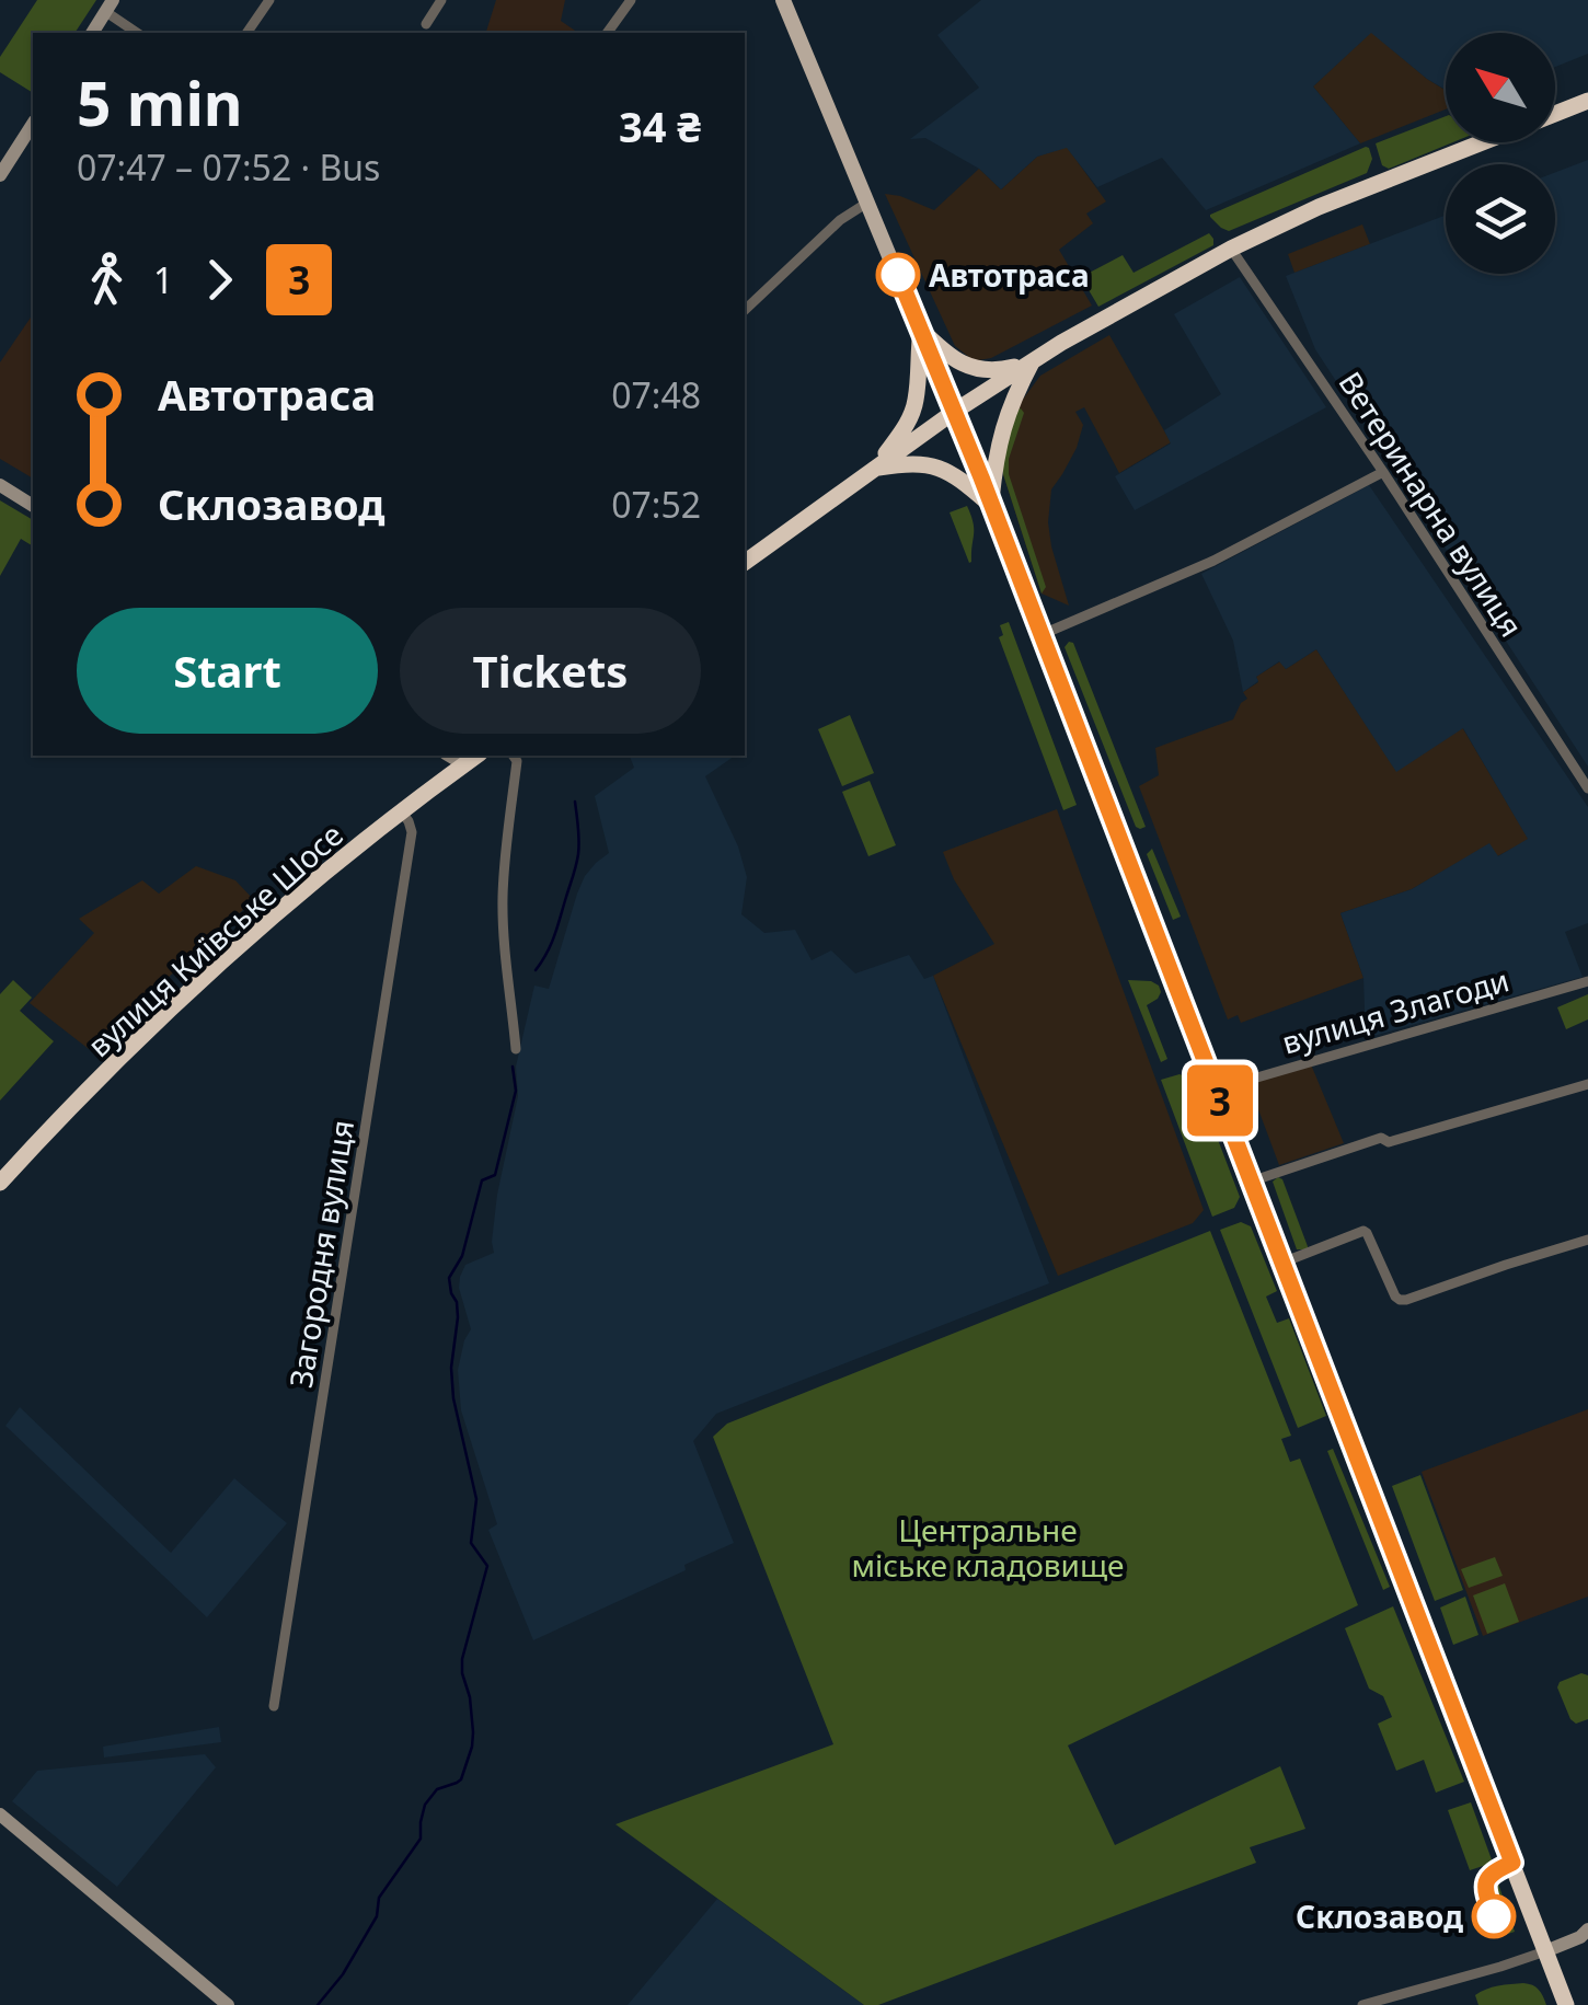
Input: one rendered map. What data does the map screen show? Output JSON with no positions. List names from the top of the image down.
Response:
{
  "streets": {
    "highway": ["вулиця Київське Шосе"],
    "street": ["Ветеринарна вулиця", "вулиця Злагоди", "Загородня вулиця"]
  },
  "crossings": [
    ["вулиця Київське Шосе", "Загородня вулиця"]
  ],
  "parks": ["Центральне міське кладовище"],
  "places": ["Автотраса", "Склозавод"],
  "lines": ["bus line 3"],
  "north": "top left",
  "page": {
    "on_map": "3",
    "heading": ["5 min", "07:47 – 07:52 · Bus", "34 ₴"],
    "legs": ["1", "3"],
    "list": [
      {
        "name": "Автотраса",
        "value": "07:48"
      },
      {
        "name": "Склозавод",
        "value": "07:52"
      }
    ],
    "buttons": ["Start", "Tickets"]
  }
}
